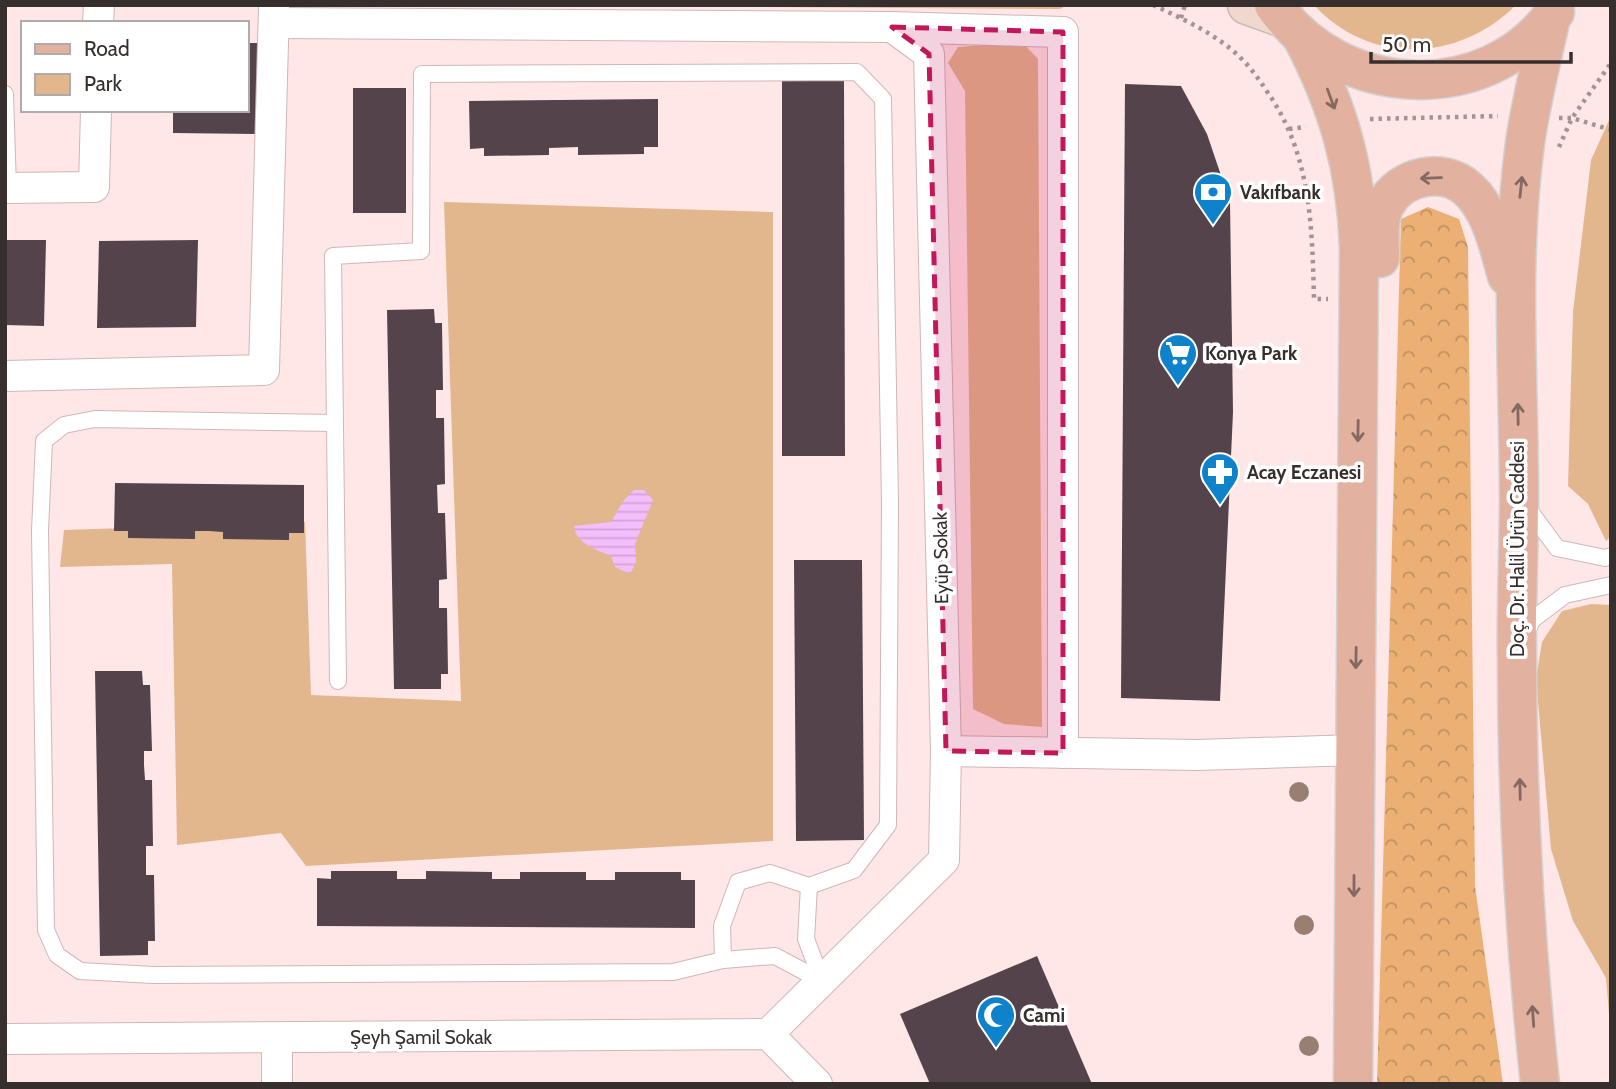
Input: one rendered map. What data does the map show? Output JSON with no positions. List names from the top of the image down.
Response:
{
  "streets": {
    "main road": ["Doç. Dr. Halil Ürün Caddesi"],
    "street": ["Eyüp Sokak", "Şeyh Şamil Sokak"]
  },
  "crossings": [
    ["Eyüp Sokak", "Şeyh Şamil Sokak"]
  ],
  "places": {
    "bank": ["Vakıfbank"],
    "supermarket": ["Konya Park"],
    "pharmacy": ["Acay Eczanesi"],
    "mosque": ["Cami"]
  },
  "legend": ["Road", "Park"],
  "scale_bar": "50 m"
}
